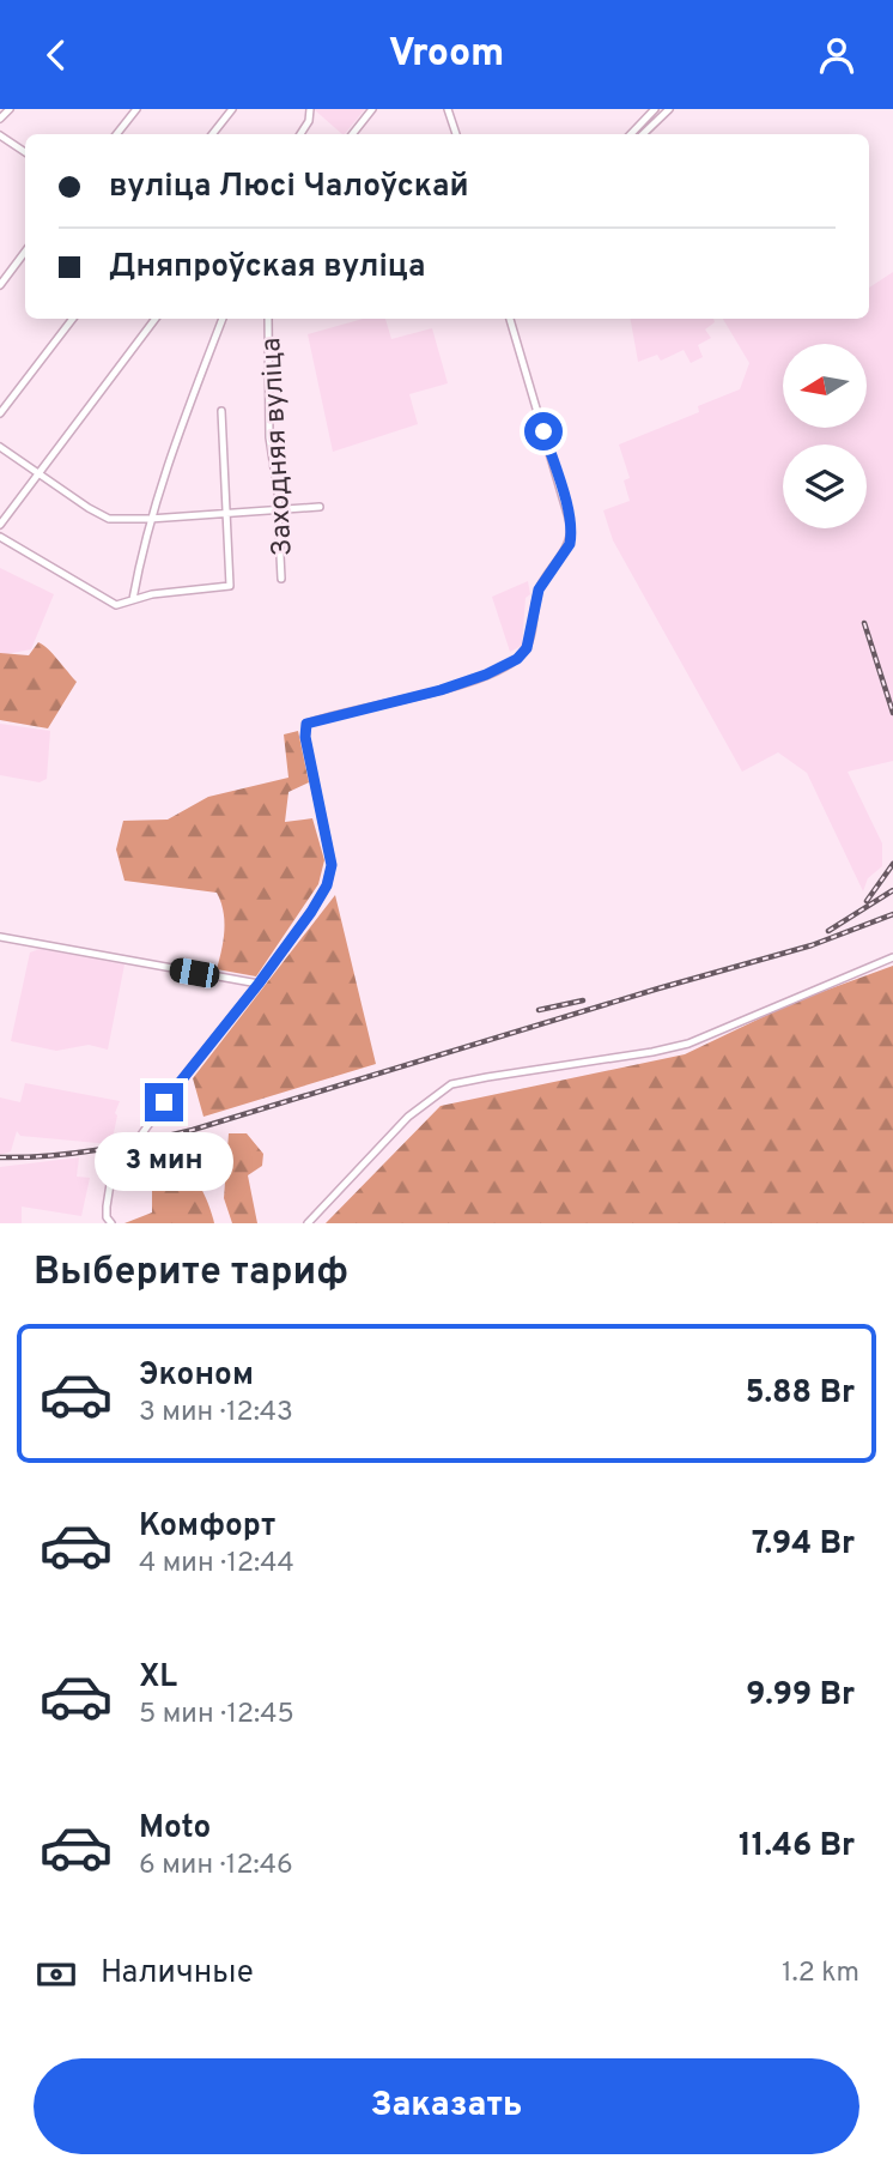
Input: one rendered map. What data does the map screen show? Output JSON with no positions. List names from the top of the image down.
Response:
{
  "streets": {
    "street": ["Заходняя вуліца"]
  },
  "north": "left",
  "page": {
    "header": "Vroom",
    "banner": ["вуліца Люсі Чалоўскай", "Дняпроўская вуліца"],
    "bubble": "3 мин",
    "heading": "Выберите тариф",
    "list": [
      {
        "name": "Эконом",
        "note": "3 мин · 12:43",
        "value": "5.88 Br"
      },
      {
        "name": "Комфорт",
        "note": "4 мин · 12:44",
        "value": "7.94 Br"
      },
      {
        "name": "XL",
        "note": "5 мин · 12:45",
        "value": "9.99 Br"
      },
      {
        "name": "Moto",
        "note": "6 мин · 12:46",
        "value": "11.46 Br"
      }
    ],
    "pay": ["Наличные", "1.2 km"],
    "buttons": "Заказать"
  }
}
